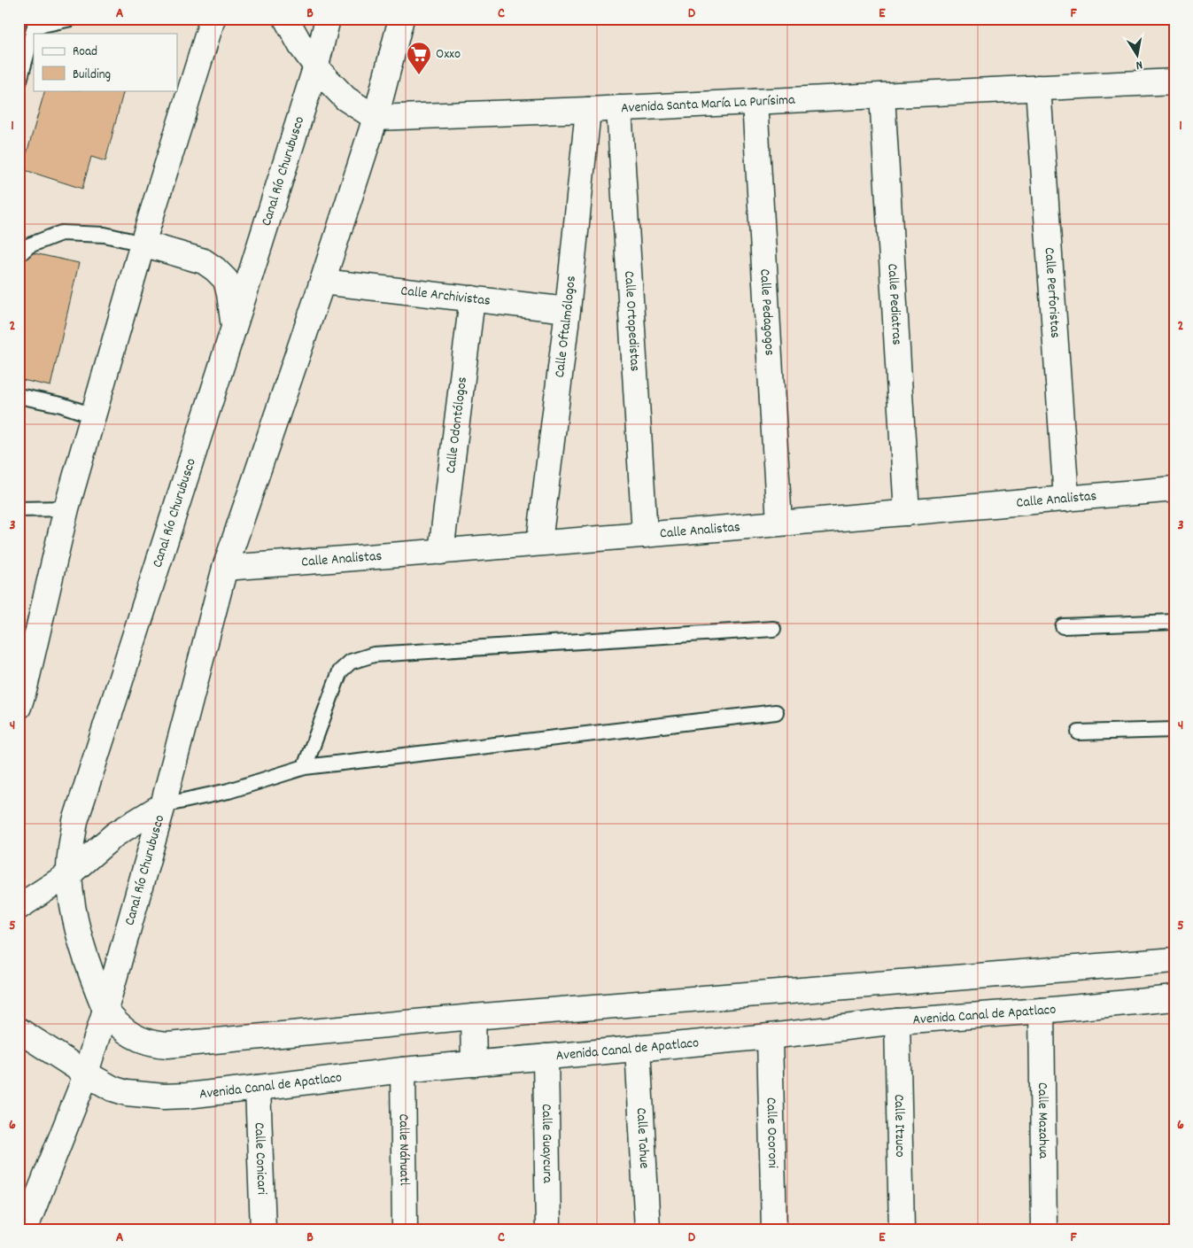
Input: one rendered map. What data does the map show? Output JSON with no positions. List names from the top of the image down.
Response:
{
  "streets": {
    "street": [
      "Avenida Santa María La Purísima",
      "Canal Río Churubusco",
      "Calle Perforistas",
      "Calle Archivistas",
      "Calle Pediatras",
      "Calle Pedagogos",
      "Calle Ortopedistas",
      "Calle Oftalmólogos",
      "Calle Odontólogos",
      "Calle Analistas",
      "Avenida Canal de Apatlaco",
      "Calle Mazahua",
      "Calle Itzuco",
      "Calle Ocoroni",
      "Calle Tahue",
      "Calle Guaycura",
      "Calle Náhuatl",
      "Calle Conicari"
    ]
  },
  "crossings": [
    ["Avenida Santa María La Purísima", "Canal Río Churubusco"],
    ["Avenida Santa María La Purísima", "Calle Perforistas"],
    ["Avenida Santa María La Purísima", "Calle Pediatras"],
    ["Avenida Santa María La Purísima", "Calle Pedagogos"],
    ["Avenida Santa María La Purísima", "Calle Ortopedistas"],
    ["Avenida Santa María La Purísima", "Calle Oftalmólogos"],
    ["Canal Río Churubusco", "Calle Archivistas"],
    ["Canal Río Churubusco", "Calle Analistas"],
    ["Canal Río Churubusco", "Avenida Canal de Apatlaco"],
    ["Calle Perforistas", "Calle Analistas"],
    ["Calle Archivistas", "Calle Oftalmólogos"],
    ["Calle Archivistas", "Calle Odontólogos"],
    ["Calle Pediatras", "Calle Analistas"],
    ["Calle Pedagogos", "Calle Analistas"],
    ["Calle Ortopedistas", "Calle Analistas"],
    ["Calle Oftalmólogos", "Calle Analistas"],
    ["Calle Odontólogos", "Calle Analistas"],
    ["Avenida Canal de Apatlaco", "Calle Mazahua"],
    ["Avenida Canal de Apatlaco", "Calle Itzuco"],
    ["Avenida Canal de Apatlaco", "Calle Ocoroni"],
    ["Avenida Canal de Apatlaco", "Calle Tahue"],
    ["Avenida Canal de Apatlaco", "Calle Guaycura"],
    ["Avenida Canal de Apatlaco", "Calle Náhuatl"],
    ["Avenida Canal de Apatlaco", "Calle Conicari"]
  ],
  "places": {
    "supermarket": ["Oxxo"]
  },
  "legend": ["Road", "Building"],
  "north": "bottom",
  "grid": {
    "columns": [
      "A",
      "B",
      "C",
      "D",
      "E",
      "F"
    ],
    "rows": [
      "1",
      "2",
      "3",
      "4",
      "5",
      "6"
    ]
  }
}
